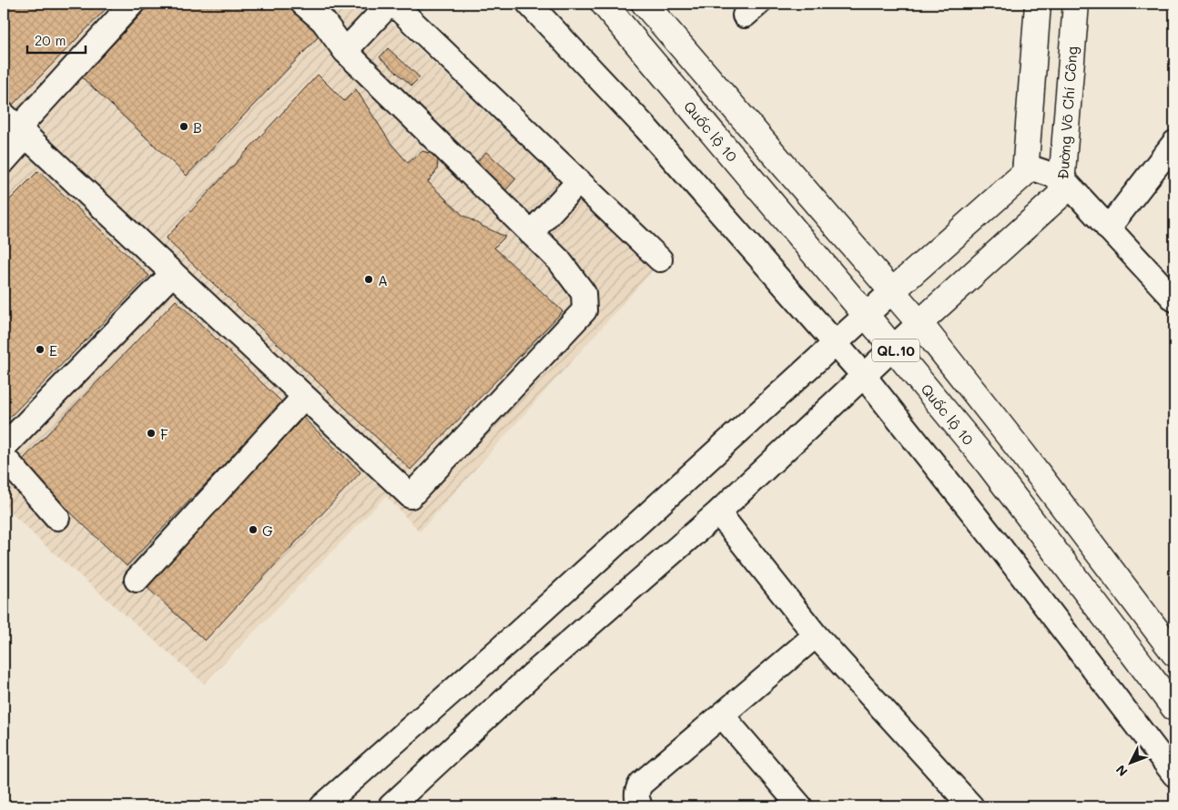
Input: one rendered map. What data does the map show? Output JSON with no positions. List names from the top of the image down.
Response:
{
  "streets": {
    "main road": ["Đường Võ Chí Công", "Quốc lộ 10", "QL.10"]
  },
  "crossings": [
    ["Đường Võ Chí Công", "QL.10"]
  ],
  "places": [
    "B",
    "A",
    "E",
    "F",
    "G"
  ],
  "scale_bar": "20 m",
  "north": "bottom left"
}
